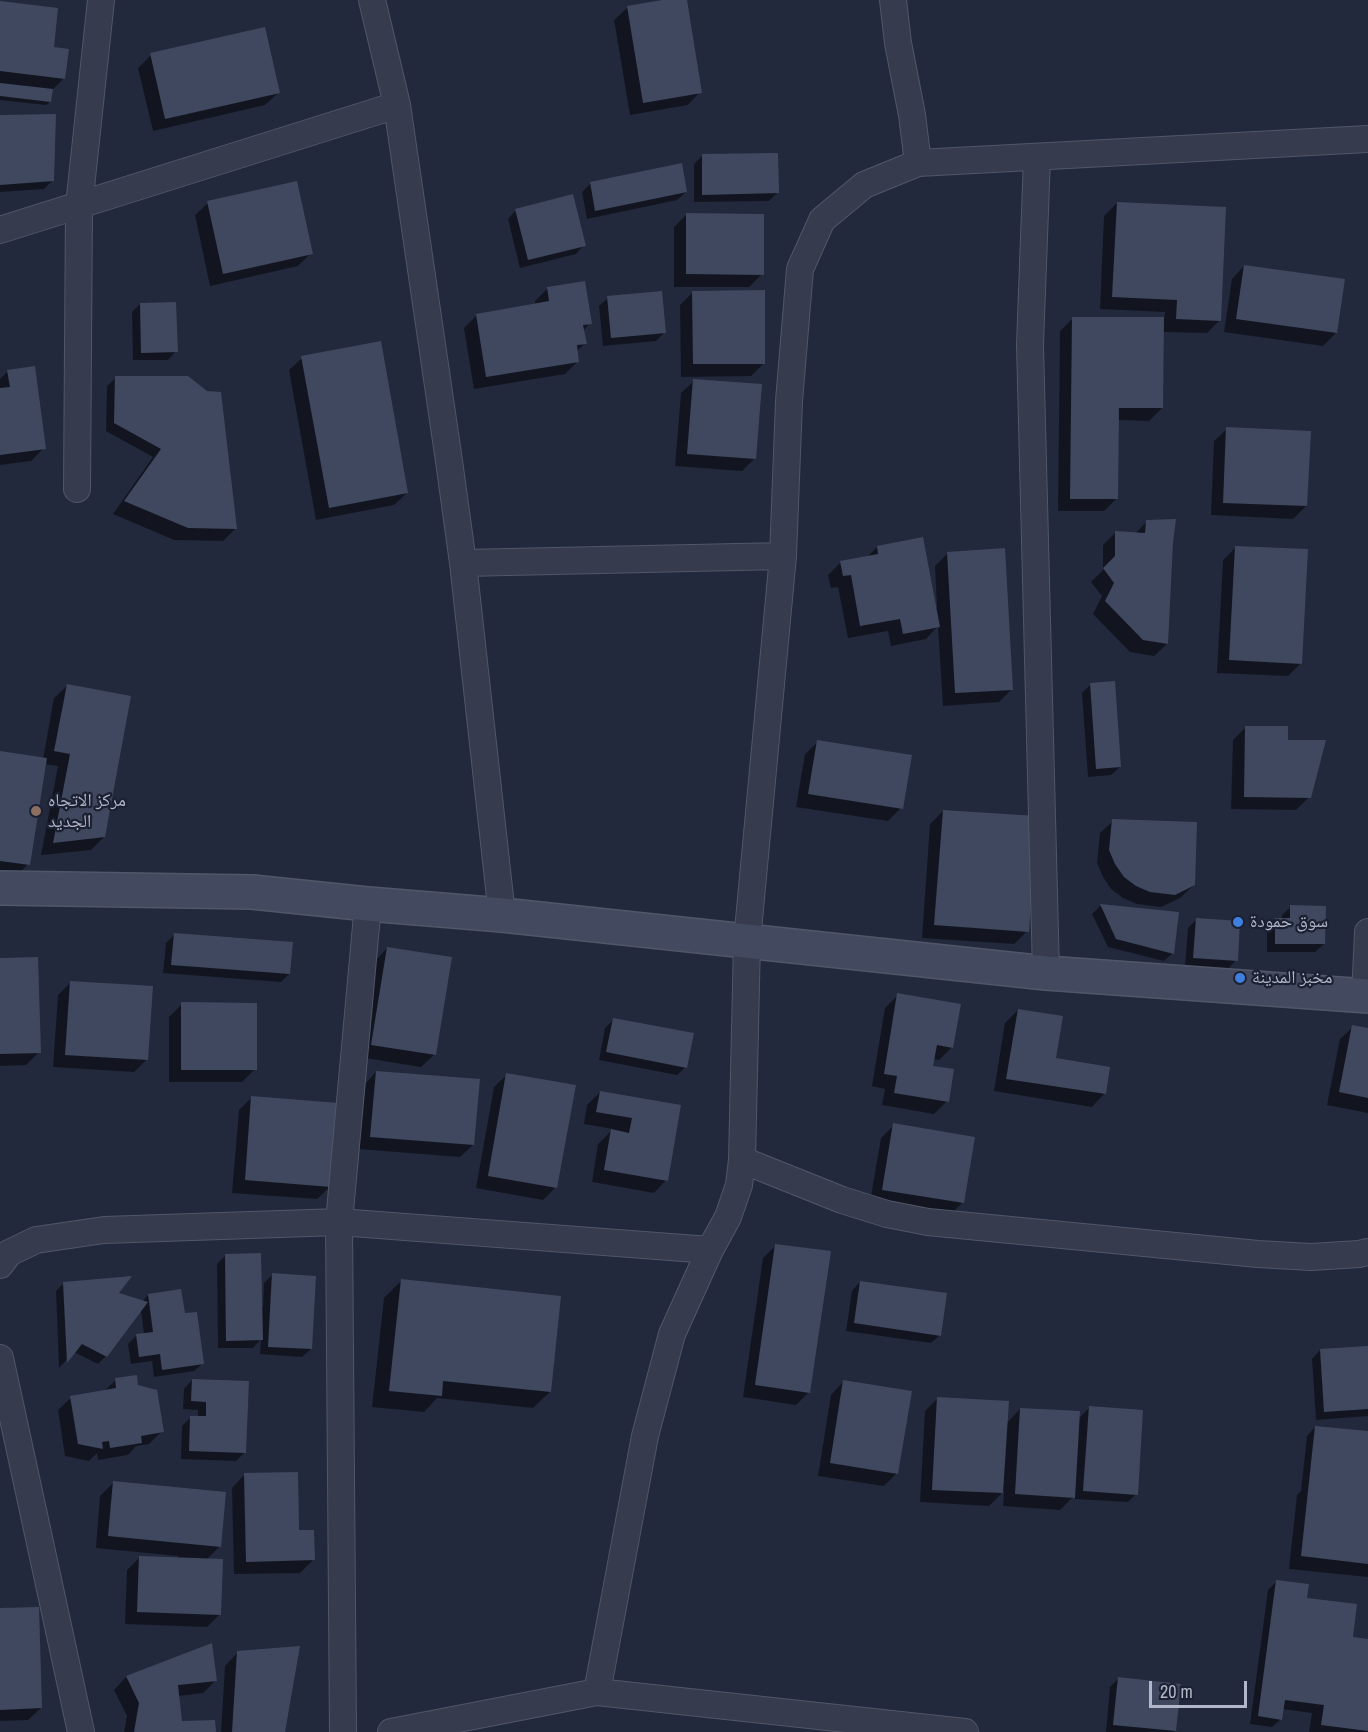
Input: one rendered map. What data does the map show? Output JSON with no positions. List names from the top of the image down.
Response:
{
  "places": ["مركز الاتجاه الجديد", "سوق حمودة", "مخبز المدينة"],
  "scale_bar": "20 m"
}
